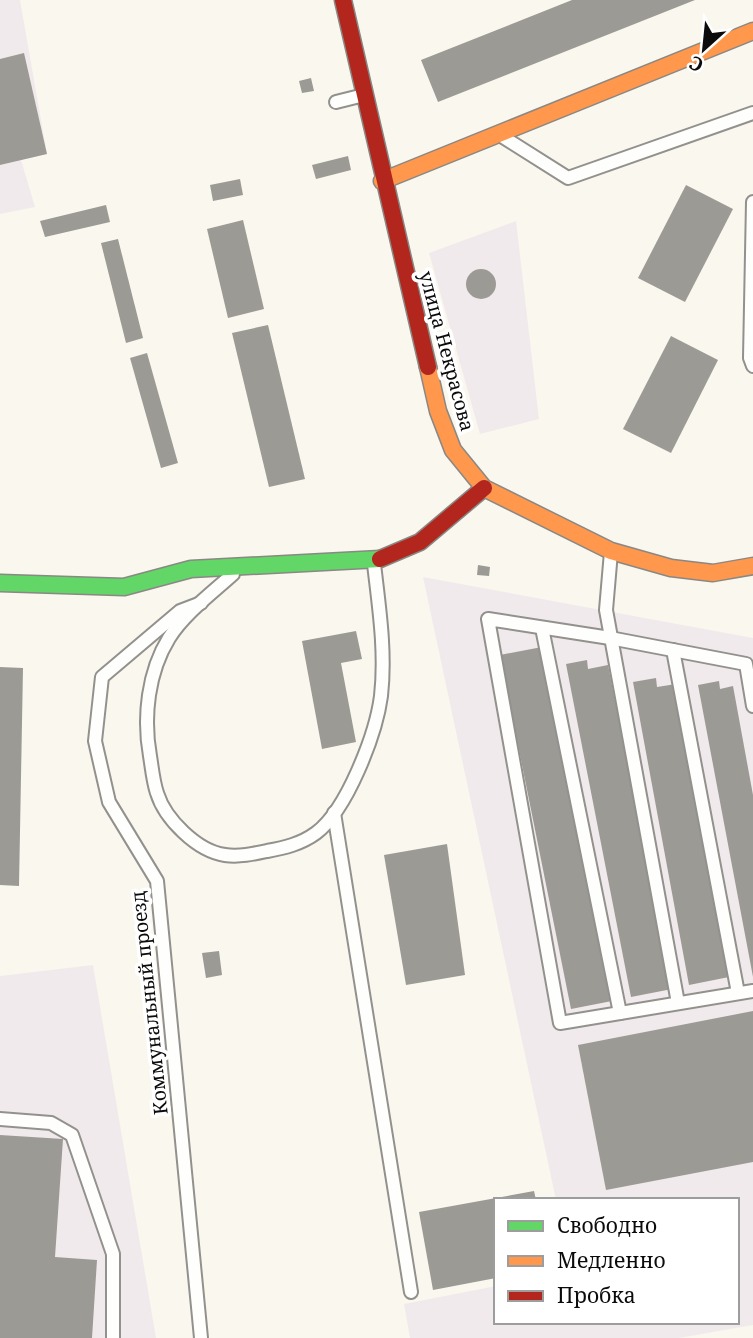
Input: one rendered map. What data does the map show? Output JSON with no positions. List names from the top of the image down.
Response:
{
  "streets": {
    "street": ["улица Некрасова"],
    "lane": ["Коммунальный проезд"]
  },
  "legend": ["Свободно", "Медленно", "Пробка"],
  "north": "bottom left"
}
